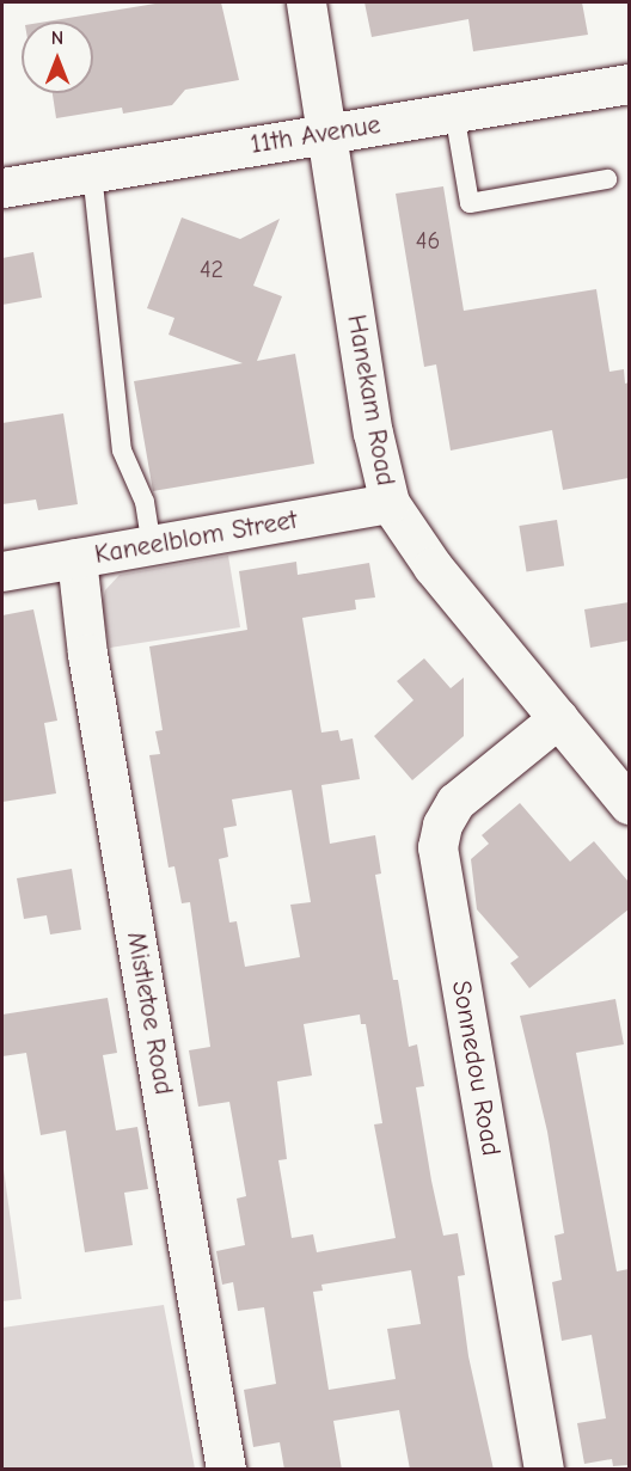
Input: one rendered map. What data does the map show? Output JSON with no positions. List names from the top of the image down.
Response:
{
  "streets": {
    "street": [
      "11th Avenue",
      "Hanekam Road",
      "Kaneelblom Street",
      "Mistletoe Road",
      "Sonnedou Road"
    ]
  },
  "crossings": [
    ["11th Avenue", "Hanekam Road"],
    ["Hanekam Road", "Kaneelblom Street"],
    ["Hanekam Road", "Sonnedou Road"],
    ["Kaneelblom Street", "Mistletoe Road"]
  ],
  "house_numbers": ["46", "42"],
  "north": "top"
}
